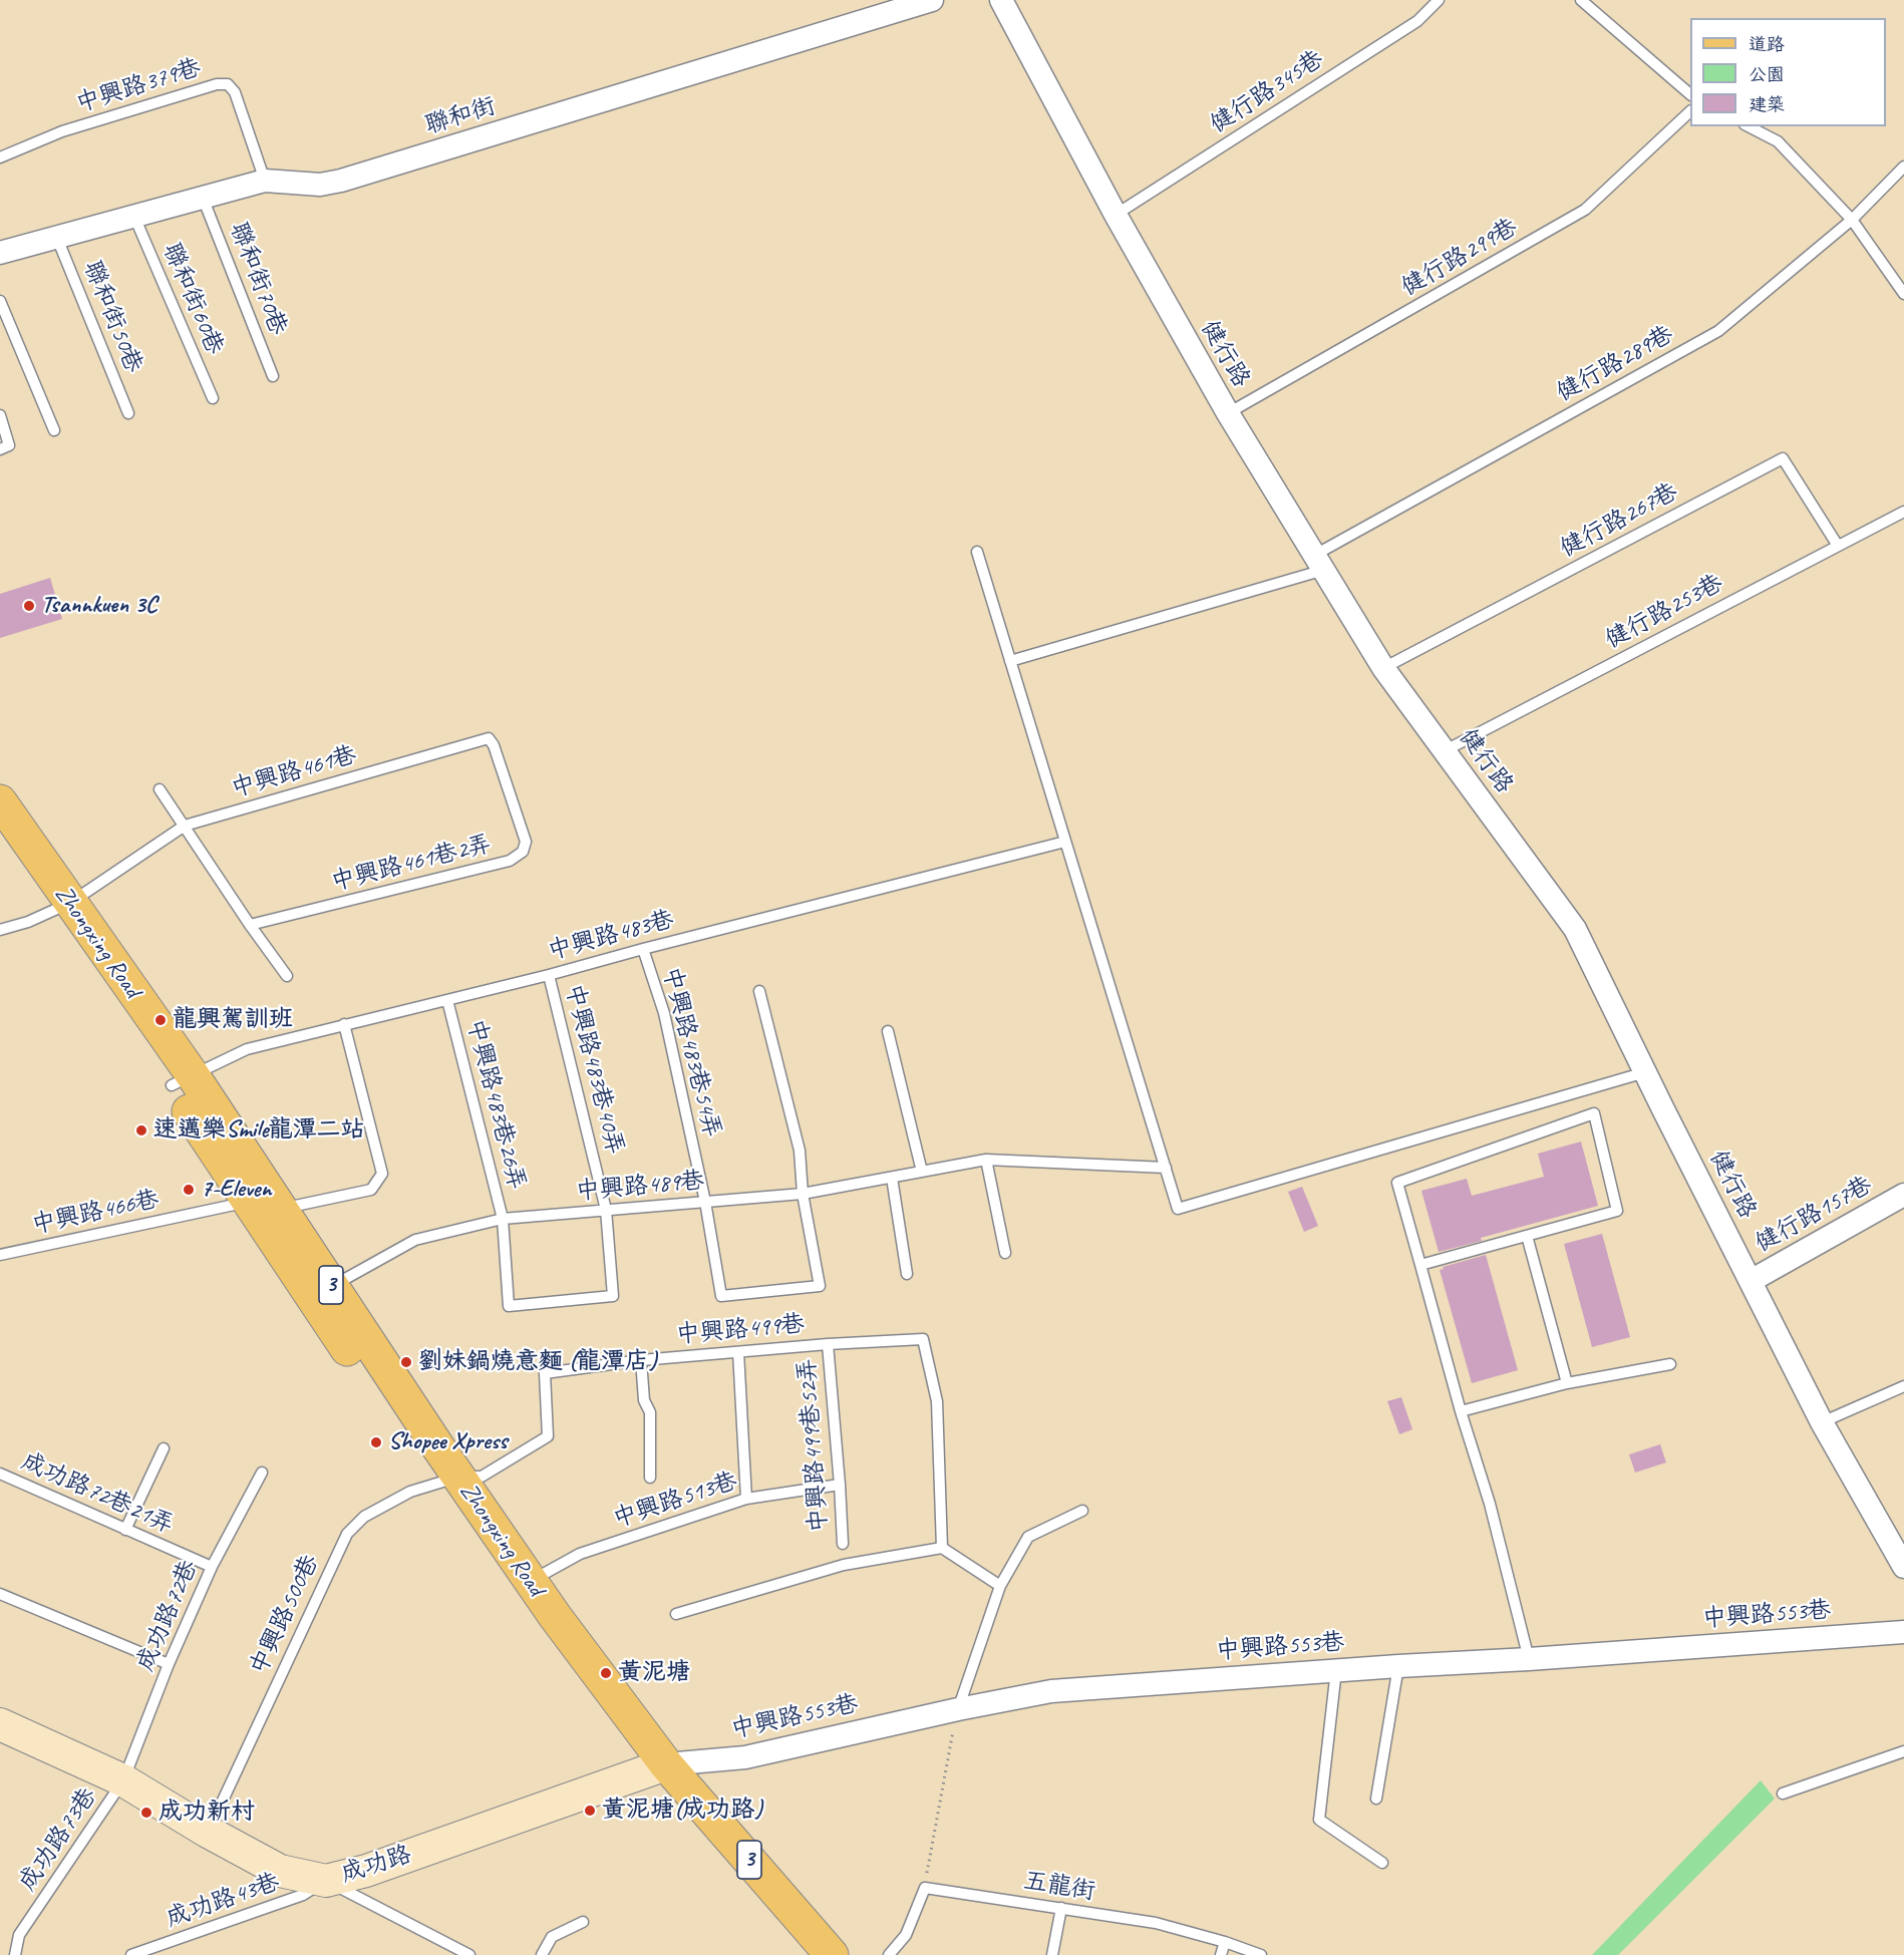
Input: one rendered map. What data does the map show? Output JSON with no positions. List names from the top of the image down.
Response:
{
  "streets": {
    "main road": ["Zhongxing Road", "3"],
    "street": [
      "聯和街",
      "健行路",
      "健行路157巷",
      "中興路553巷",
      "成功路"
    ],
    "lane": [
      "中興路379巷",
      "健行路345巷",
      "健行路299巷",
      "聯和街70巷",
      "聯和街60巷",
      "聯和街50巷",
      "健行路289巷",
      "健行路267巷",
      "健行路253巷",
      "中興路461巷",
      "中興路461巷2弄",
      "中興路483巷",
      "中興路483巷54弄",
      "中興路483巷40弄",
      "中興路483巷26弄",
      "中興路489巷",
      "中興路466巷",
      "中興路499巷",
      "中興路499巷52弄",
      "成功路72巷21弄",
      "中興路513巷",
      "中興路500巷",
      "成功路72巷",
      "成功路73巷",
      "五龍街",
      "成功路43巷"
    ]
  },
  "crossings": [
    ["中興路379巷", "聯和街"],
    ["健行路345巷", "健行路"],
    ["聯和街", "聯和街70巷"],
    ["聯和街", "聯和街60巷"],
    ["聯和街", "聯和街50巷"],
    ["健行路299巷", "健行路"],
    ["健行路", "健行路289巷"],
    ["健行路", "健行路267巷"],
    ["健行路", "健行路253巷"],
    ["健行路", "健行路157巷"],
    ["健行路267巷", "健行路253巷"],
    ["中興路461巷", "中興路461巷2弄"],
    ["中興路461巷", "Zhongxing Road"],
    ["中興路483巷", "Zhongxing Road"],
    ["中興路483巷", "中興路483巷54弄"],
    ["中興路483巷", "中興路483巷40弄"],
    ["中興路483巷", "中興路483巷26弄"],
    ["中興路483巷", "中興路466巷"],
    ["Zhongxing Road", "中興路489巷"],
    ["Zhongxing Road", "中興路466巷"],
    ["Zhongxing Road", "中興路499巷"],
    ["Zhongxing Road", "中興路513巷"],
    ["Zhongxing Road", "中興路500巷"],
    ["Zhongxing Road", "中興路553巷"],
    ["Zhongxing Road", "成功路"],
    ["中興路483巷54弄", "中興路489巷"],
    ["中興路483巷40弄", "中興路483巷26弄"],
    ["中興路483巷40弄", "中興路489巷"],
    ["中興路483巷26弄", "中興路489巷"],
    ["中興路499巷", "中興路499巷52弄"],
    ["中興路499巷", "中興路500巷"],
    ["中興路499巷52弄", "中興路513巷"],
    ["成功路72巷21弄", "成功路72巷"],
    ["中興路500巷", "成功路"],
    ["中興路553巷", "成功路"],
    ["成功路72巷", "成功路73巷"],
    ["成功路72巷", "成功路"],
    ["成功路73巷", "成功路"],
    ["成功路", "成功路43巷"]
  ],
  "places": [
    "Tsannkuen 3C",
    "龍興駕訓班",
    "速邁樂Smile龍潭二站",
    "7-Eleven",
    "劉妹鍋燒意麵 (龍潭店)",
    "Shopee Xpress",
    "黃泥塘",
    "黃泥塘(成功路)",
    "成功新村"
  ],
  "legend": ["道路", "公園", "建築"]
}
